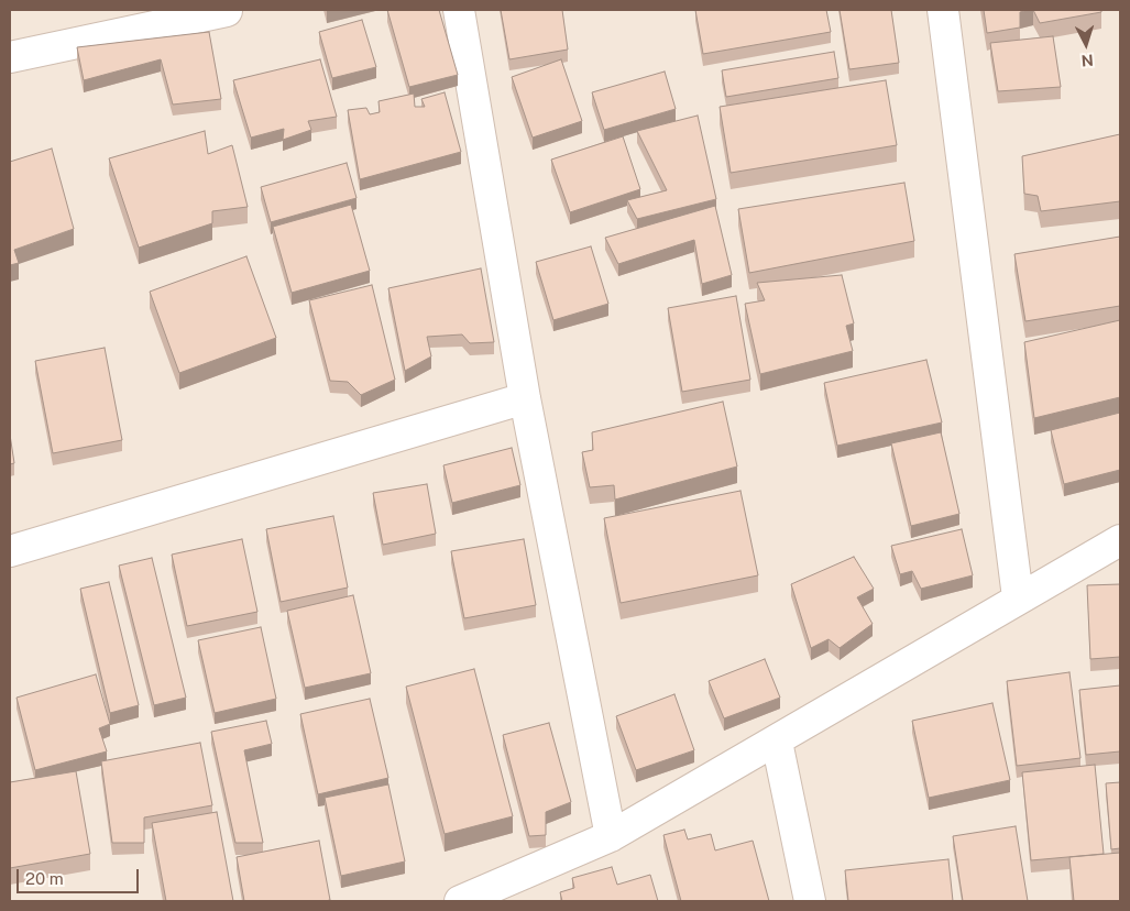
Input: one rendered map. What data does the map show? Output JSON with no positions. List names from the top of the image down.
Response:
{
  "scale_bar": "20 m",
  "north": "bottom"
}
